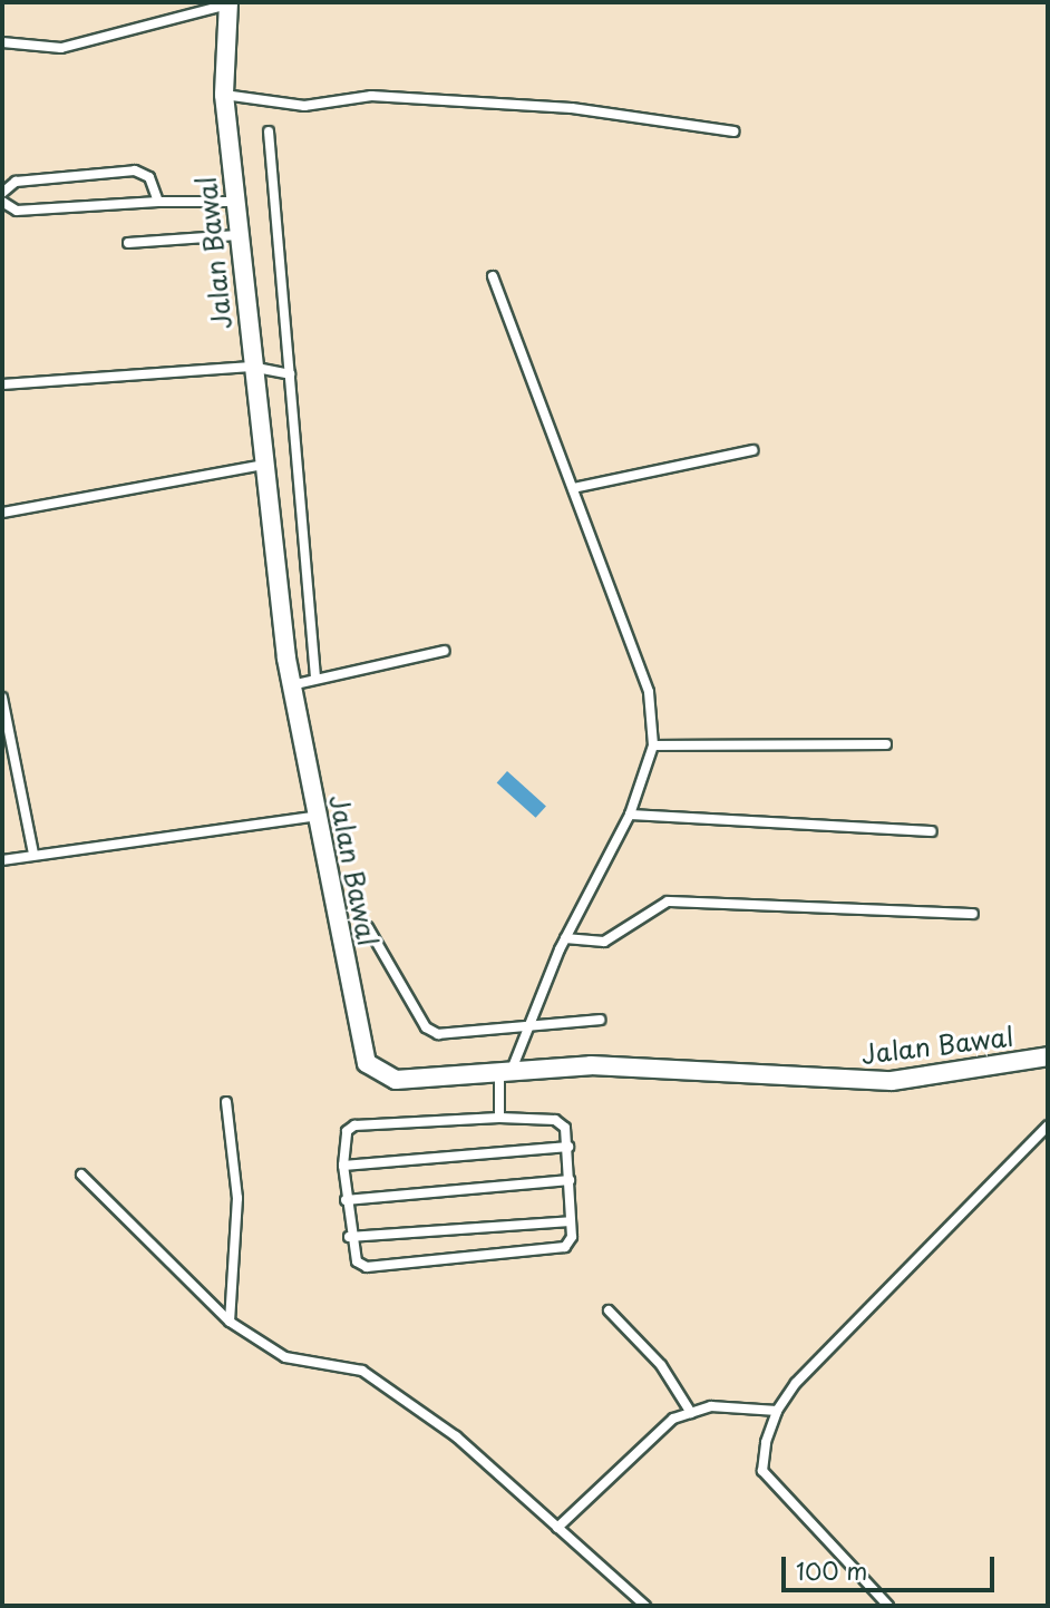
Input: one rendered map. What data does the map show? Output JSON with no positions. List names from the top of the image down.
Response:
{
  "streets": {
    "street": ["Jalan Bawal"]
  },
  "scale_bar": "100 m"
}
